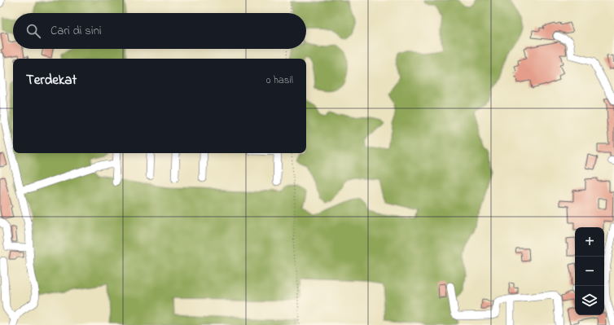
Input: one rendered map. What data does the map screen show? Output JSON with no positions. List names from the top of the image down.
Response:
{
  "page": {
    "search": "Cari di sini",
    "heading": ["Terdekat", "0 hasil"],
    "map_buttons": ["+", "−"]
  }
}
